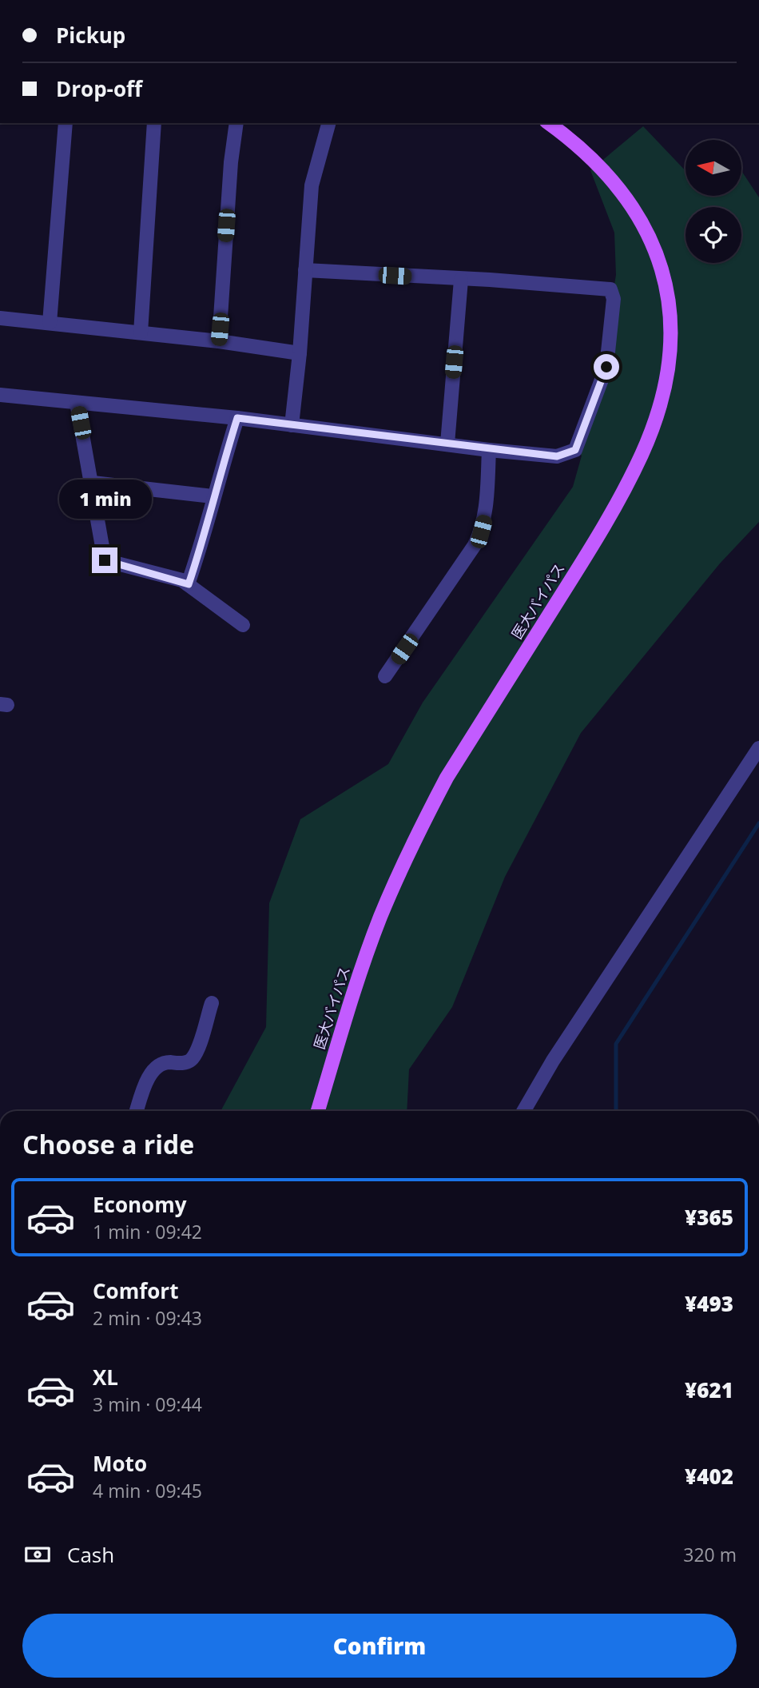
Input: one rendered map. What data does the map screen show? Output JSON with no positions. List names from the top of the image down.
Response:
{
  "streets": {
    "main road": ["医大バイパス"]
  },
  "north": "left",
  "page": {
    "banner": ["Pickup", "Drop-off"],
    "bubble": "1 min",
    "heading": "Choose a ride",
    "list": [
      {
        "name": "Economy",
        "note": "1 min · 09:42",
        "value": "¥365"
      },
      {
        "name": "Comfort",
        "note": "2 min · 09:43",
        "value": "¥493"
      },
      {
        "name": "XL",
        "note": "3 min · 09:44",
        "value": "¥621"
      },
      {
        "name": "Moto",
        "note": "4 min · 09:45",
        "value": "¥402"
      }
    ],
    "pay": ["Cash", "320 m"],
    "buttons": "Confirm"
  }
}
